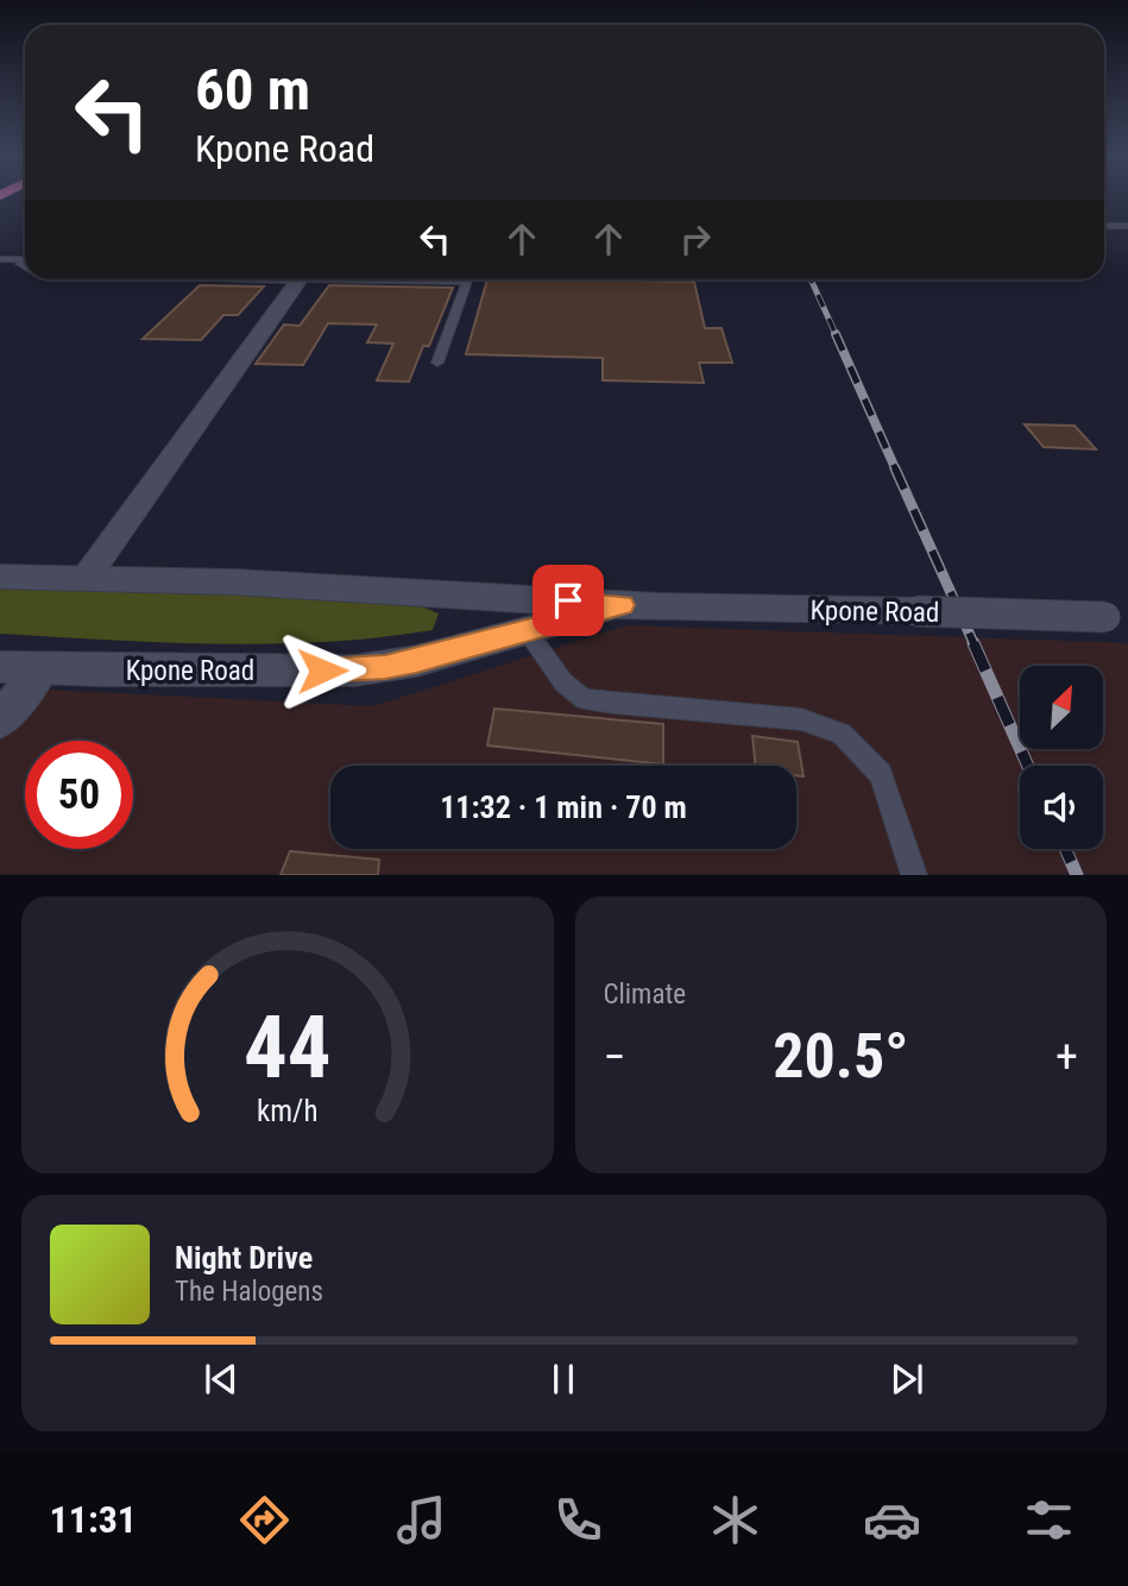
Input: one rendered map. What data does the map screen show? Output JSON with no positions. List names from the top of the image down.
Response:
{
  "streets": {
    "main road": ["Kpone Road"]
  },
  "north": "top right",
  "page": {
    "turn": ["60 m", "Kpone Road"],
    "limit": "50",
    "trip": "11:32 · 1 min · 70 m",
    "tile": "Climate",
    "heat": ["−", "20.5°", "+"],
    "song": ["Night Drive", "The Halogens"],
    "tabs": "11:31",
    "gauge": ["44", "km/h"]
  }
}
